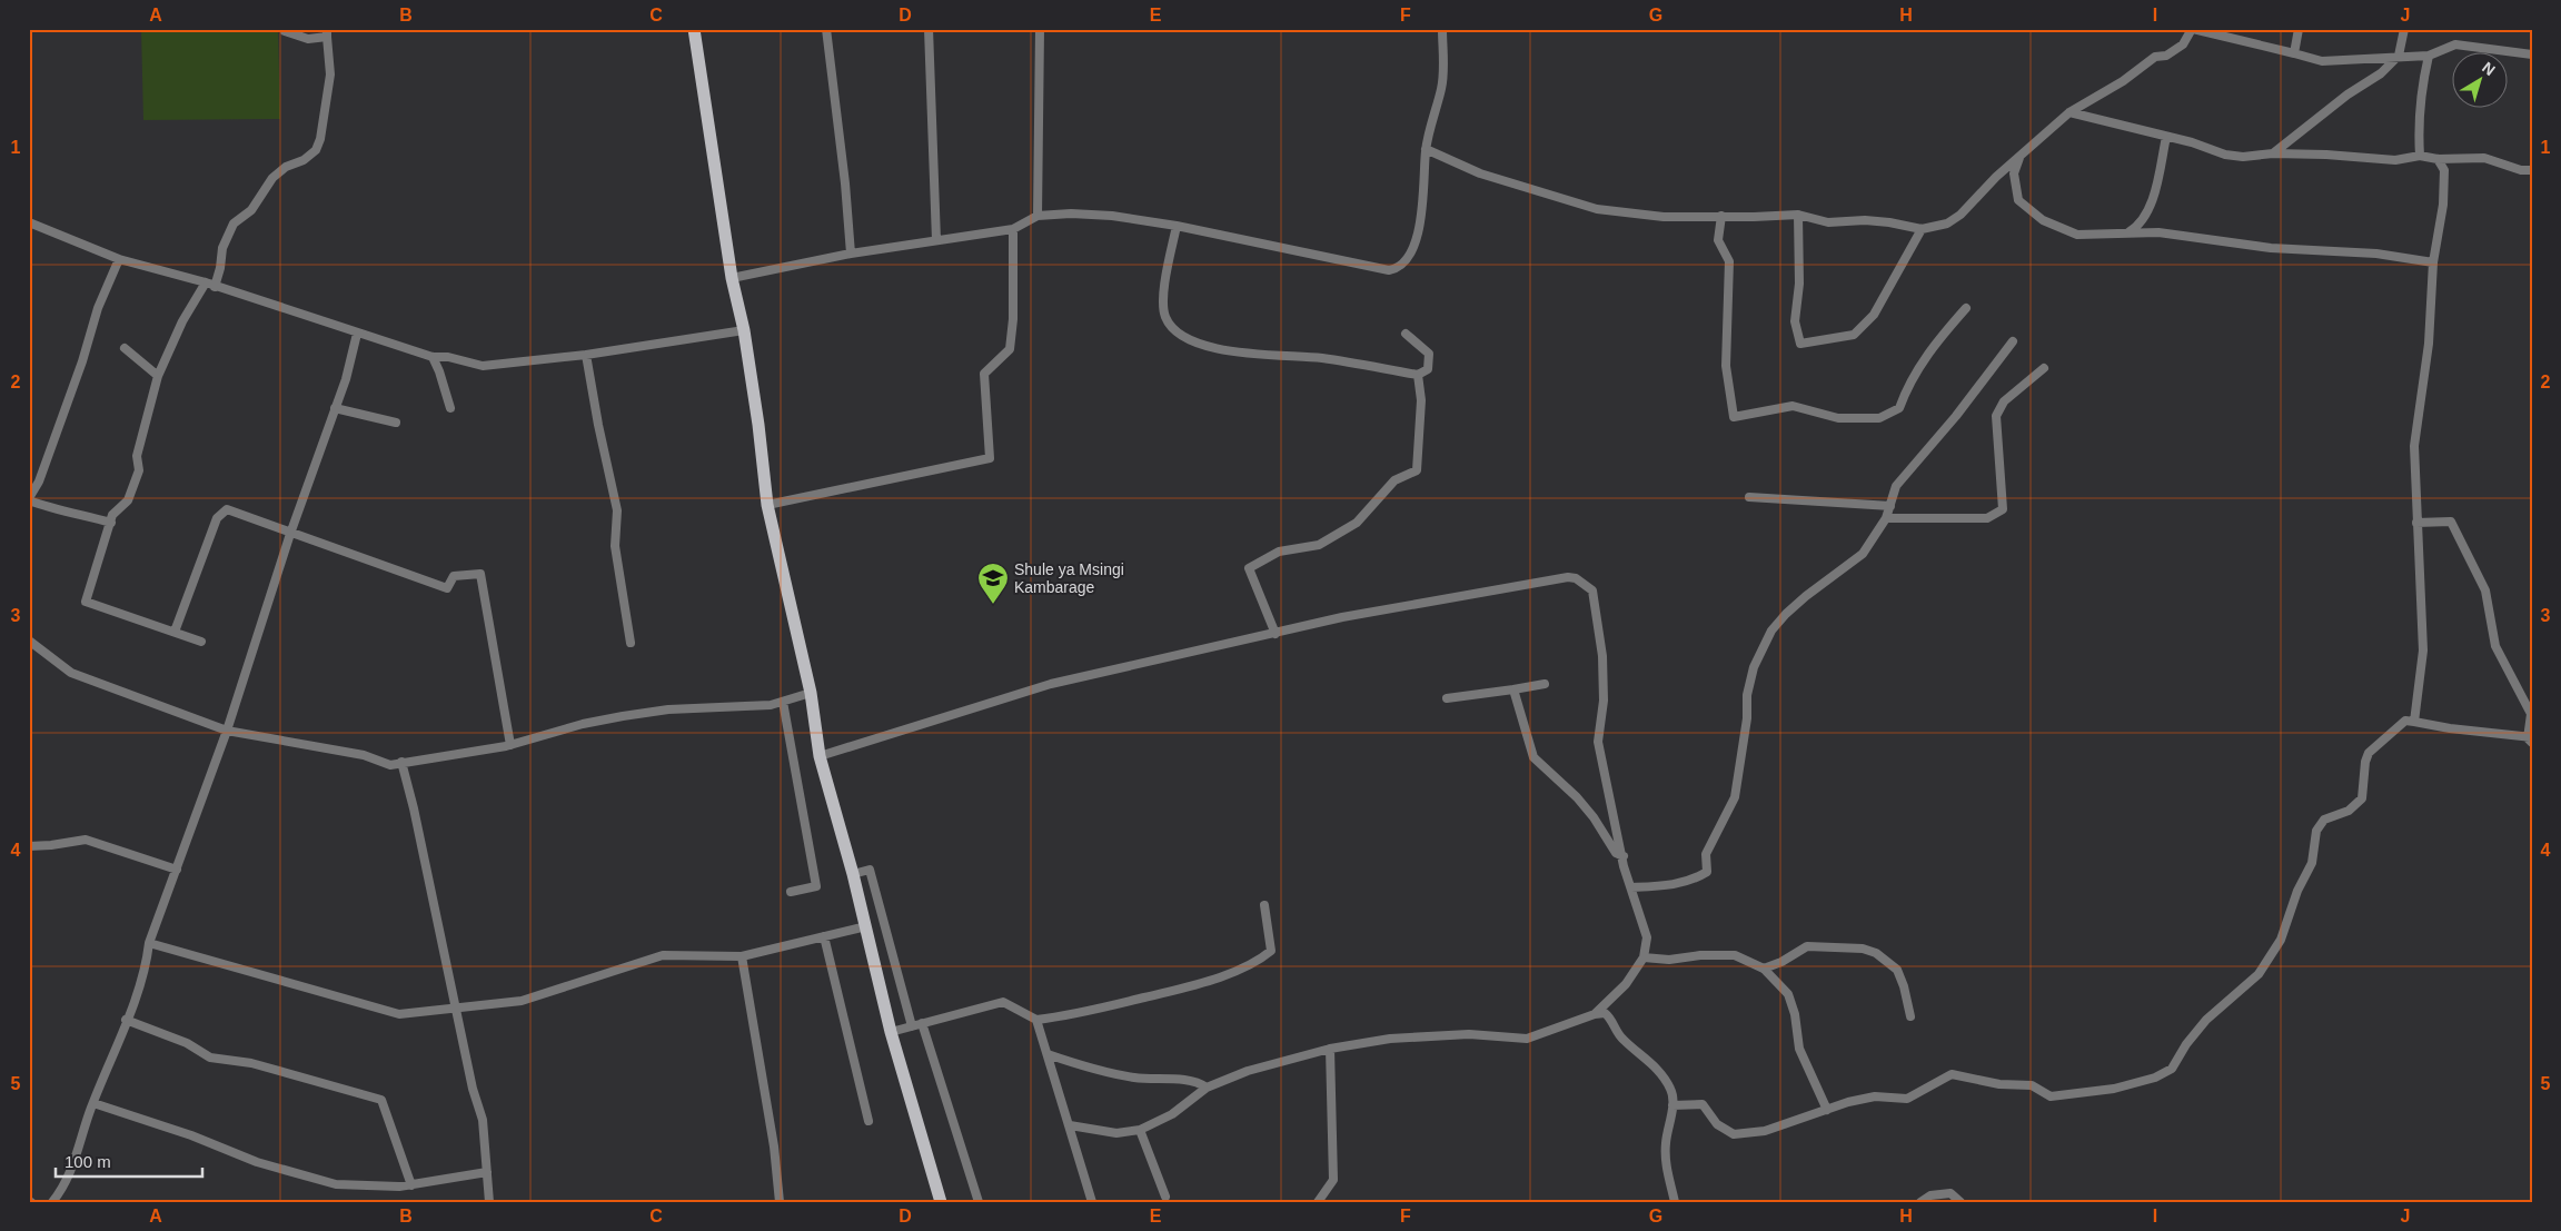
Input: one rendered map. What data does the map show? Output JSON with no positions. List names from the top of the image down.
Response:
{
  "places": {
    "school or university": ["Shule ya Msingi Kambarage"]
  },
  "scale_bar": "100 m",
  "north": "top right",
  "grid": {
    "columns": [
      "A",
      "B",
      "C",
      "D",
      "E",
      "F",
      "G",
      "H",
      "I",
      "J"
    ],
    "rows": [
      "1",
      "2",
      "3",
      "4",
      "5"
    ]
  }
}
